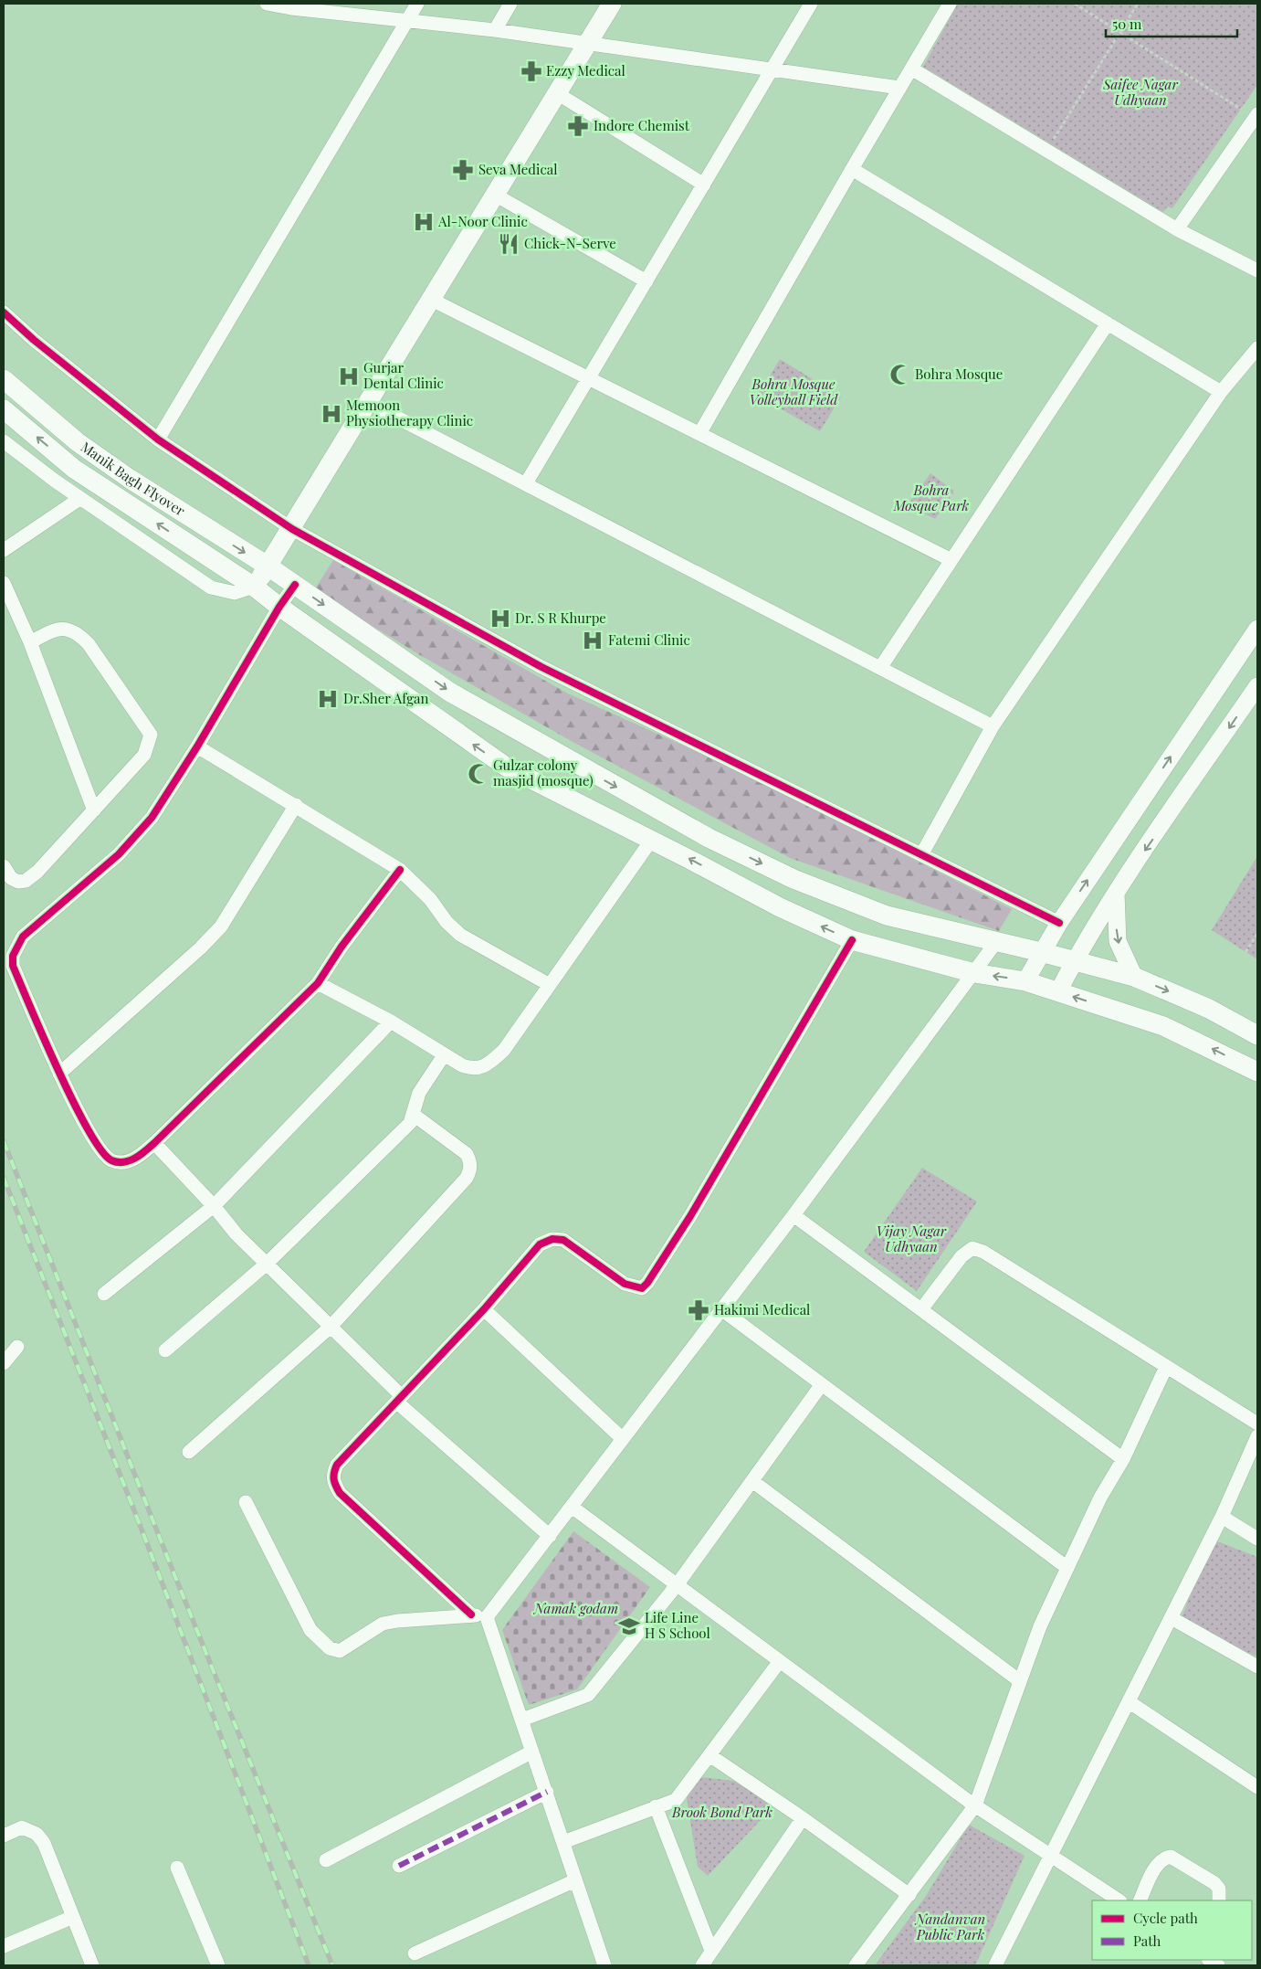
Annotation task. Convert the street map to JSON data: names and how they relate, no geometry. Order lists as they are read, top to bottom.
{
  "streets": {
    "main road": ["Manik Bagh Flyover"]
  },
  "parks": [
    "Saifee Nagar Udhyaan",
    "Bohra Mosque Volleyball Field",
    "Bohra Mosque Park",
    "Vijay Nagar Udhyaan",
    "Namak godam",
    "Brook Bond Park",
    "Nandanvan Public Park"
  ],
  "places": {
    "pharmacy": [
      "Ezzy Medical",
      "Indore Chemist",
      "Seva Medical",
      "Hakimi Medical"
    ],
    "hospital": [
      "Al-Noor Clinic",
      "Gurjar Dental Clinic",
      "Memoon Physiotherapy Clinic",
      "Dr. S R Khurpe",
      "Fatemi Clinic",
      "Dr.Sher Afgan"
    ],
    "restaurant": ["Chick-N-Serve"],
    "mosque": ["Bohra Mosque", "Gulzar colony masjid (mosque)"],
    "school or university": ["Life Line H S School"]
  },
  "legend": ["Cycle path", "Path"],
  "scale_bar": "50 m"
}
